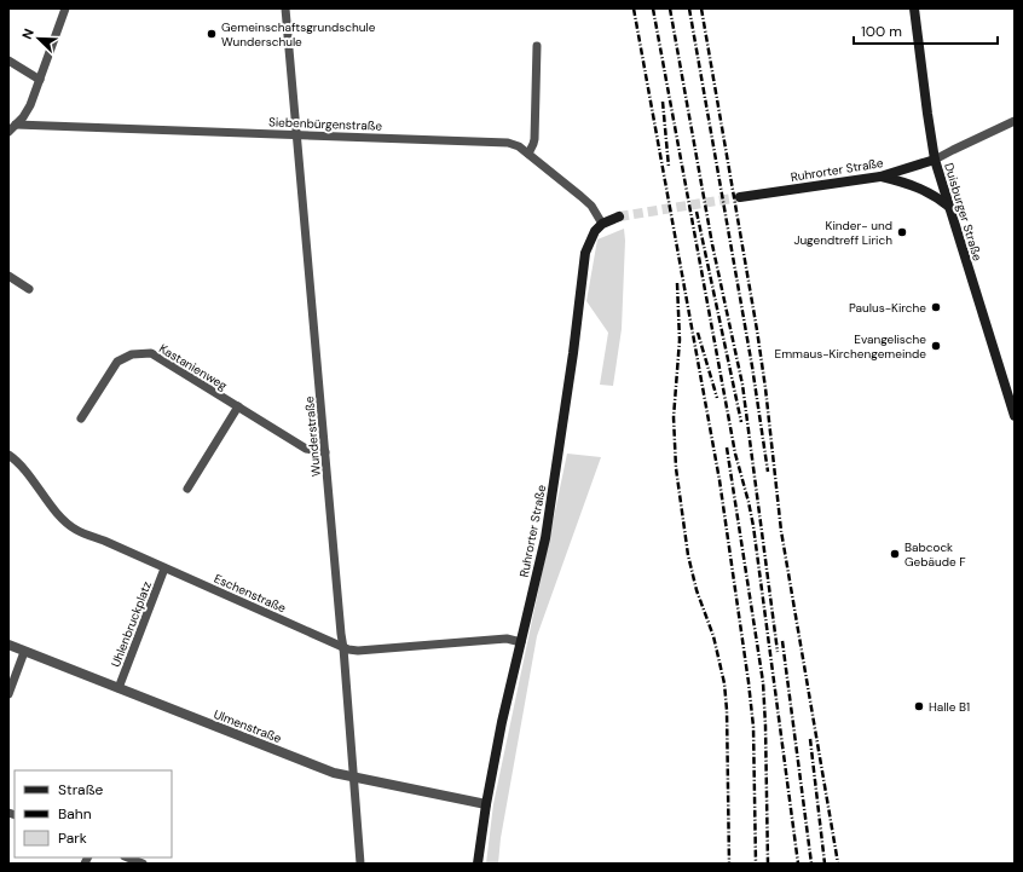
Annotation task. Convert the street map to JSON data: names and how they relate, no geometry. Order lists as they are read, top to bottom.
{
  "streets": {
    "main road": ["Ruhrorter Straße", "Duisburger Straße"],
    "street": [
      "Siebenbürgenstraße",
      "Kastanienweg",
      "Wunderstraße",
      "Eschenstraße",
      "Uhlenbruckplatz",
      "Ulmenstraße"
    ]
  },
  "crossings": [
    ["Siebenbürgenstraße", "Ruhrorter Straße"],
    ["Siebenbürgenstraße", "Wunderstraße"],
    ["Ruhrorter Straße", "Duisburger Straße"],
    ["Ruhrorter Straße", "Eschenstraße"],
    ["Ruhrorter Straße", "Ulmenstraße"],
    ["Kastanienweg", "Wunderstraße"],
    ["Wunderstraße", "Eschenstraße"],
    ["Wunderstraße", "Ulmenstraße"],
    ["Eschenstraße", "Uhlenbruckplatz"],
    ["Uhlenbruckplatz", "Ulmenstraße"]
  ],
  "places": [
    "Gemeinschaftsgrundschule Wunderschule",
    "Kinder- und Jugendtreff Lirich",
    "Paulus-Kirche",
    "Evangelische Emmaus-Kirchengemeinde",
    "Babcock Gebäude F",
    "Halle B1"
  ],
  "legend": ["Straße", "Bahn", "Park"],
  "scale_bar": "100 m",
  "north": "top left"
}
